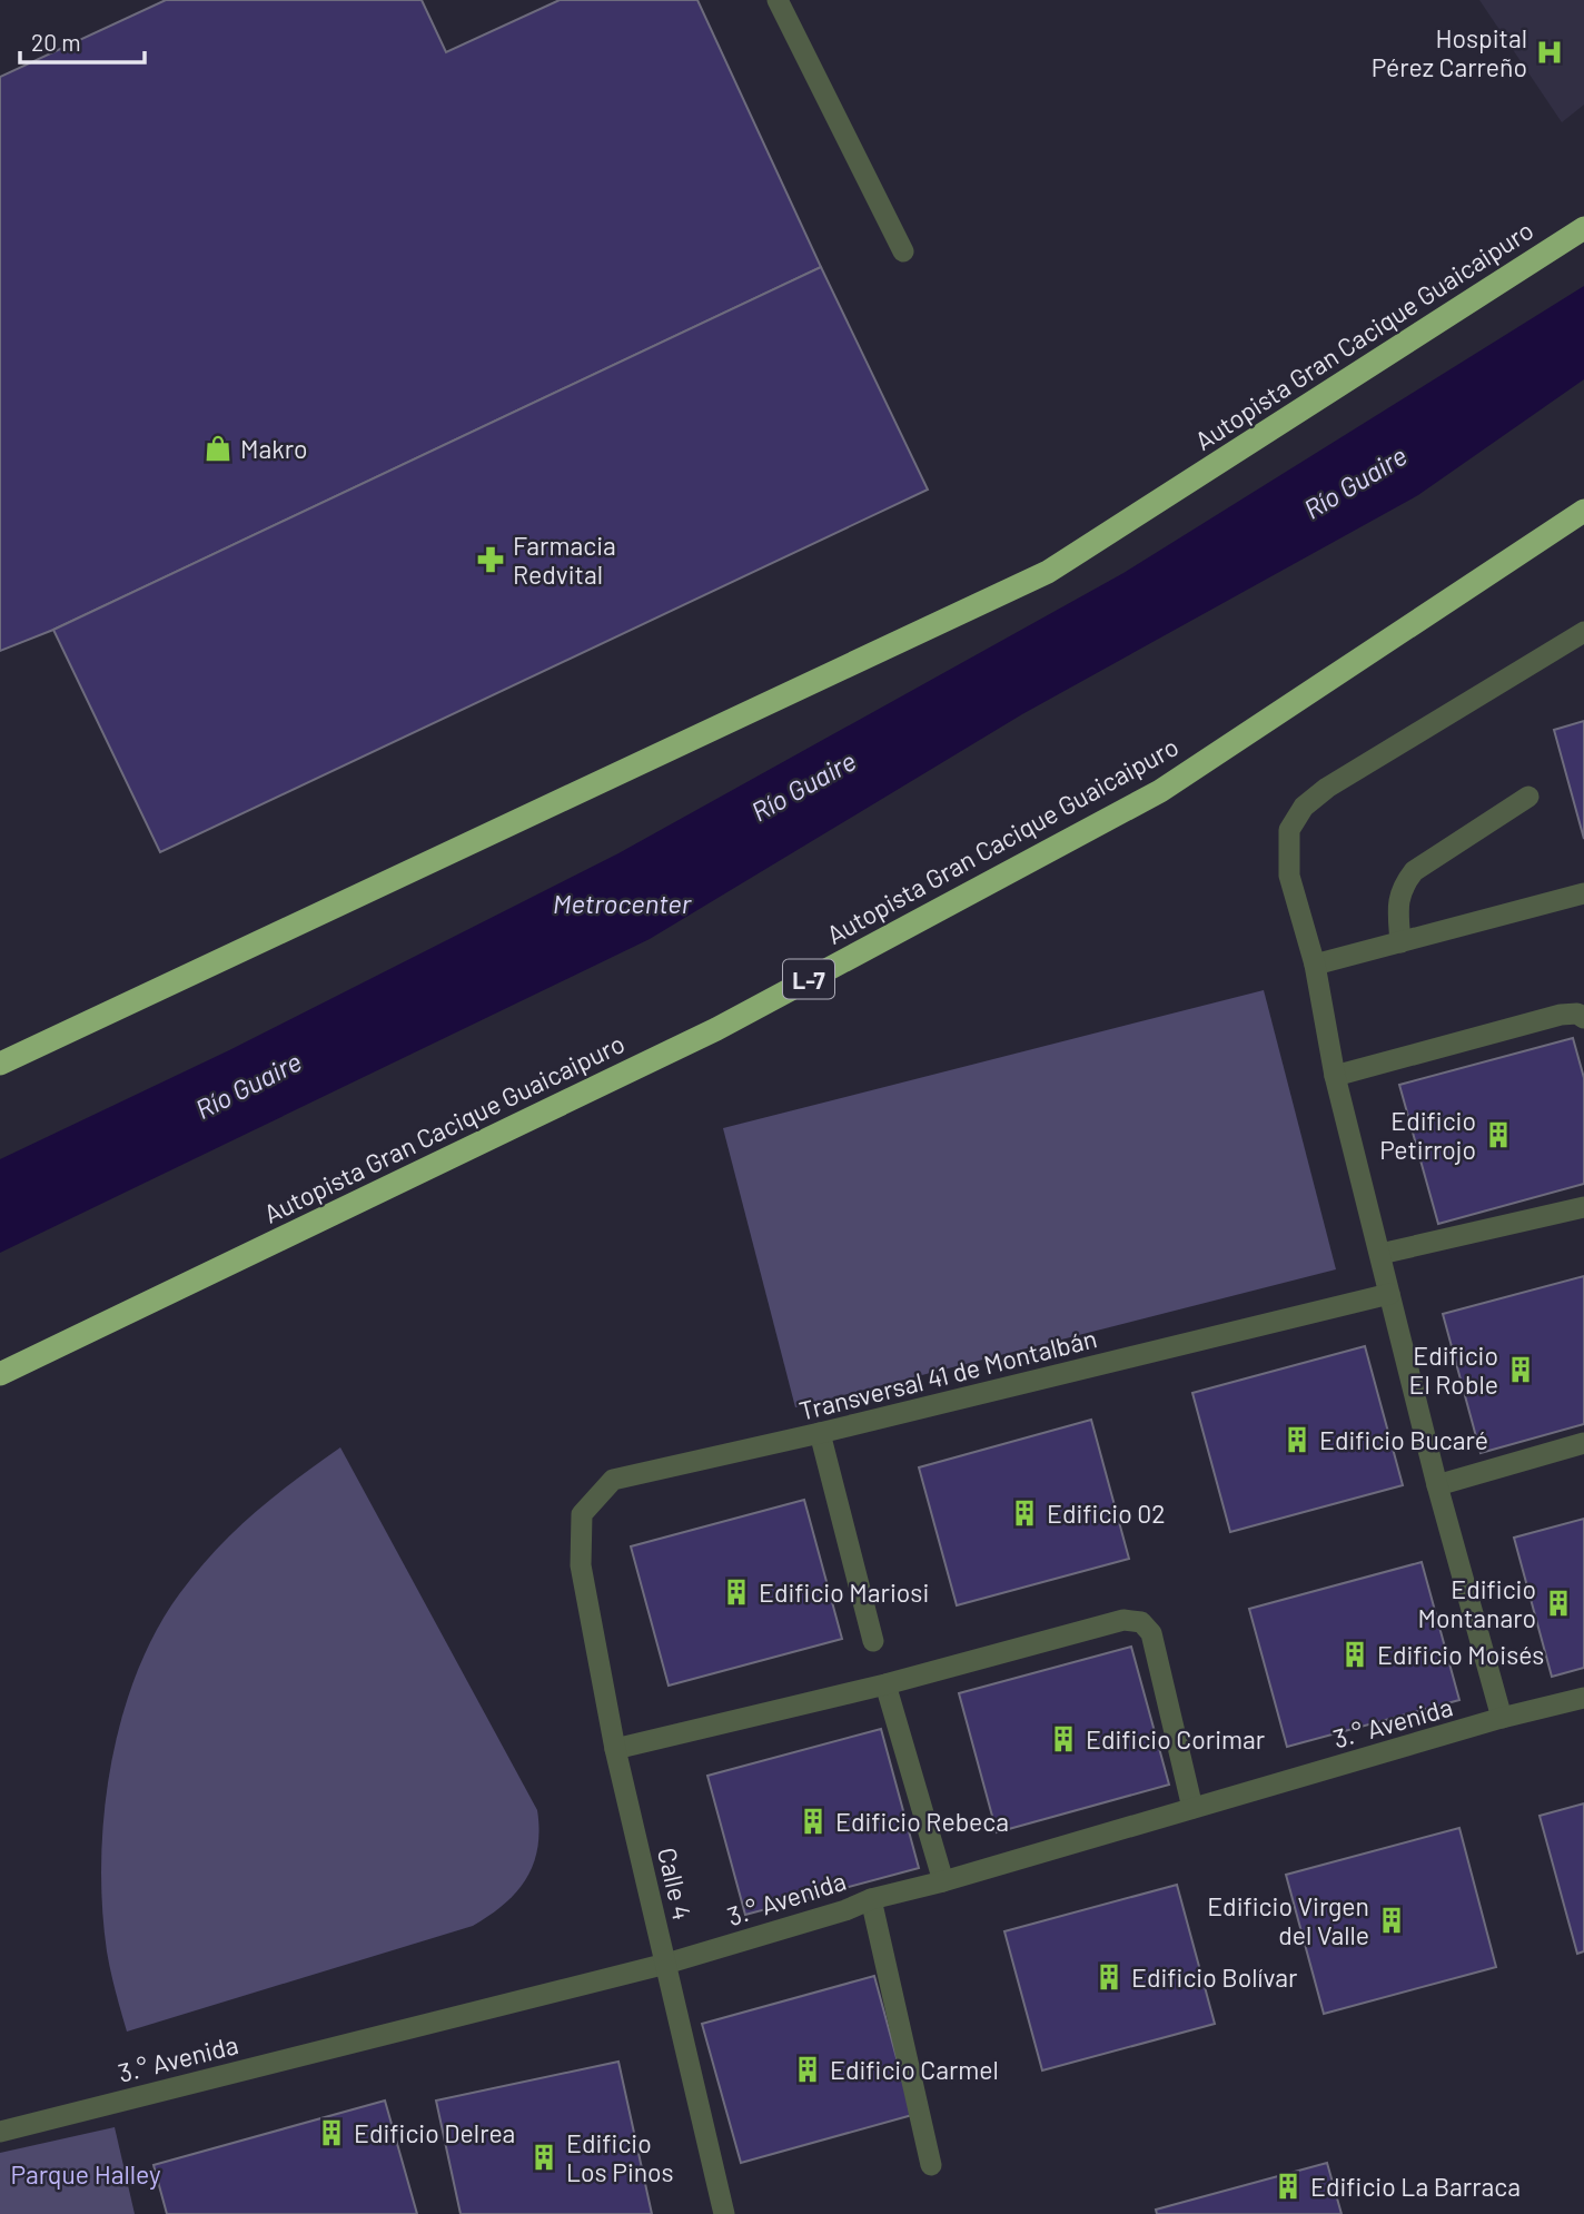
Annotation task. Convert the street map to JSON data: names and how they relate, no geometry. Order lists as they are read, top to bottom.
{
  "streets": {
    "highway": ["Autopista Gran Cacique Guaicaipuro", "L-7"],
    "street": ["Transversal 41 de Montalbán", "3.° Avenida", "Calle 4"]
  },
  "crossings": [
    ["Transversal 41 de Montalbán", "Calle 4"],
    ["3.° Avenida", "Calle 4"]
  ],
  "water": ["Río Guaire", "Metrocenter"],
  "parks": ["Parque Halley"],
  "places": {
    "hospital": ["Hospital Pérez Carreño"],
    "shop": ["Makro"],
    "pharmacy": ["Farmacia Redvital"],
    "building": [
      "Edificio Petirrojo",
      "Edificio El Roble",
      "Edificio Bucaré",
      "Edificio 02",
      "Edificio Mariosi",
      "Edificio Montanaro",
      "Edificio Moisés",
      "Edificio Corimar",
      "Edificio Rebeca",
      "Edificio Virgen del Valle",
      "Edificio Bolívar",
      "Edificio Carmel",
      "Edificio Delrea",
      "Edificio Los Pinos",
      "Edificio La Barraca"
    ]
  },
  "scale_bar": "20 m"
}
